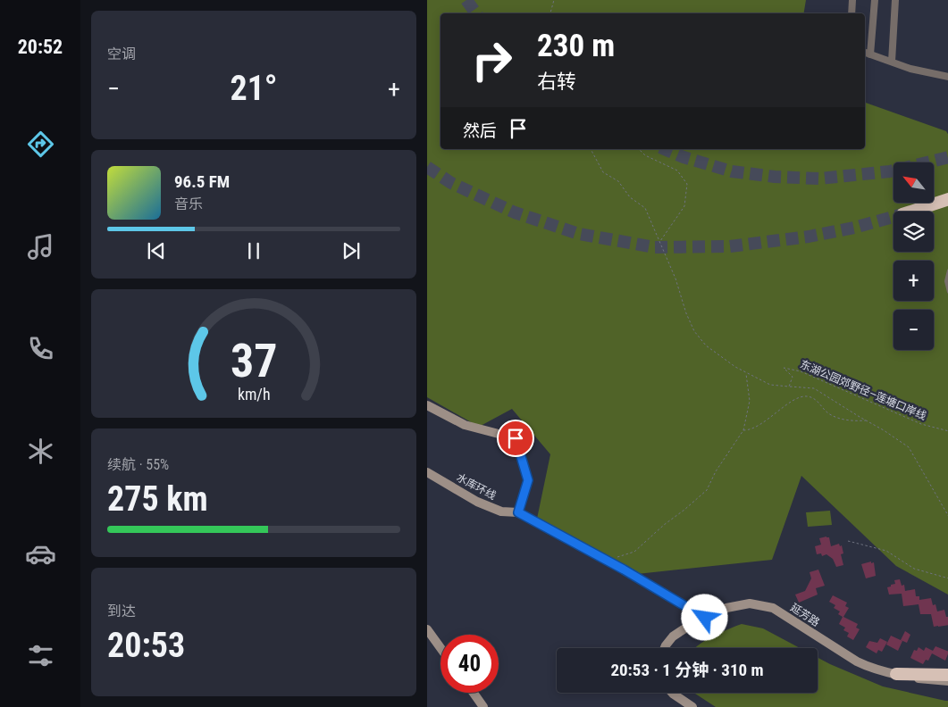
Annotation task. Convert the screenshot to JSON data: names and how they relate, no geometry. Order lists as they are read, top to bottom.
{
  "streets": {
    "street": ["水库环线", "延芳路"],
    "path": ["东湖公园郊野径—莲塘口岸线"]
  },
  "crossings": [
    ["水库环线", "延芳路"]
  ],
  "north": "top left",
  "page": {
    "tabs": "20:52",
    "tile": [
      "空调",
      ["续航 · 55%", "275 km"],
      ["到达", "20:53"]
    ],
    "turn": ["230 m", "右转"],
    "heat": ["−", "21°", "+"],
    "then": "然后",
    "map_buttons": ["+", "−"],
    "song": ["96.5 FM", "音乐"],
    "limit": "40",
    "trip": "20:53 · 1 分钟 · 310 m",
    "gauge": ["37", "km/h"]
  }
}
